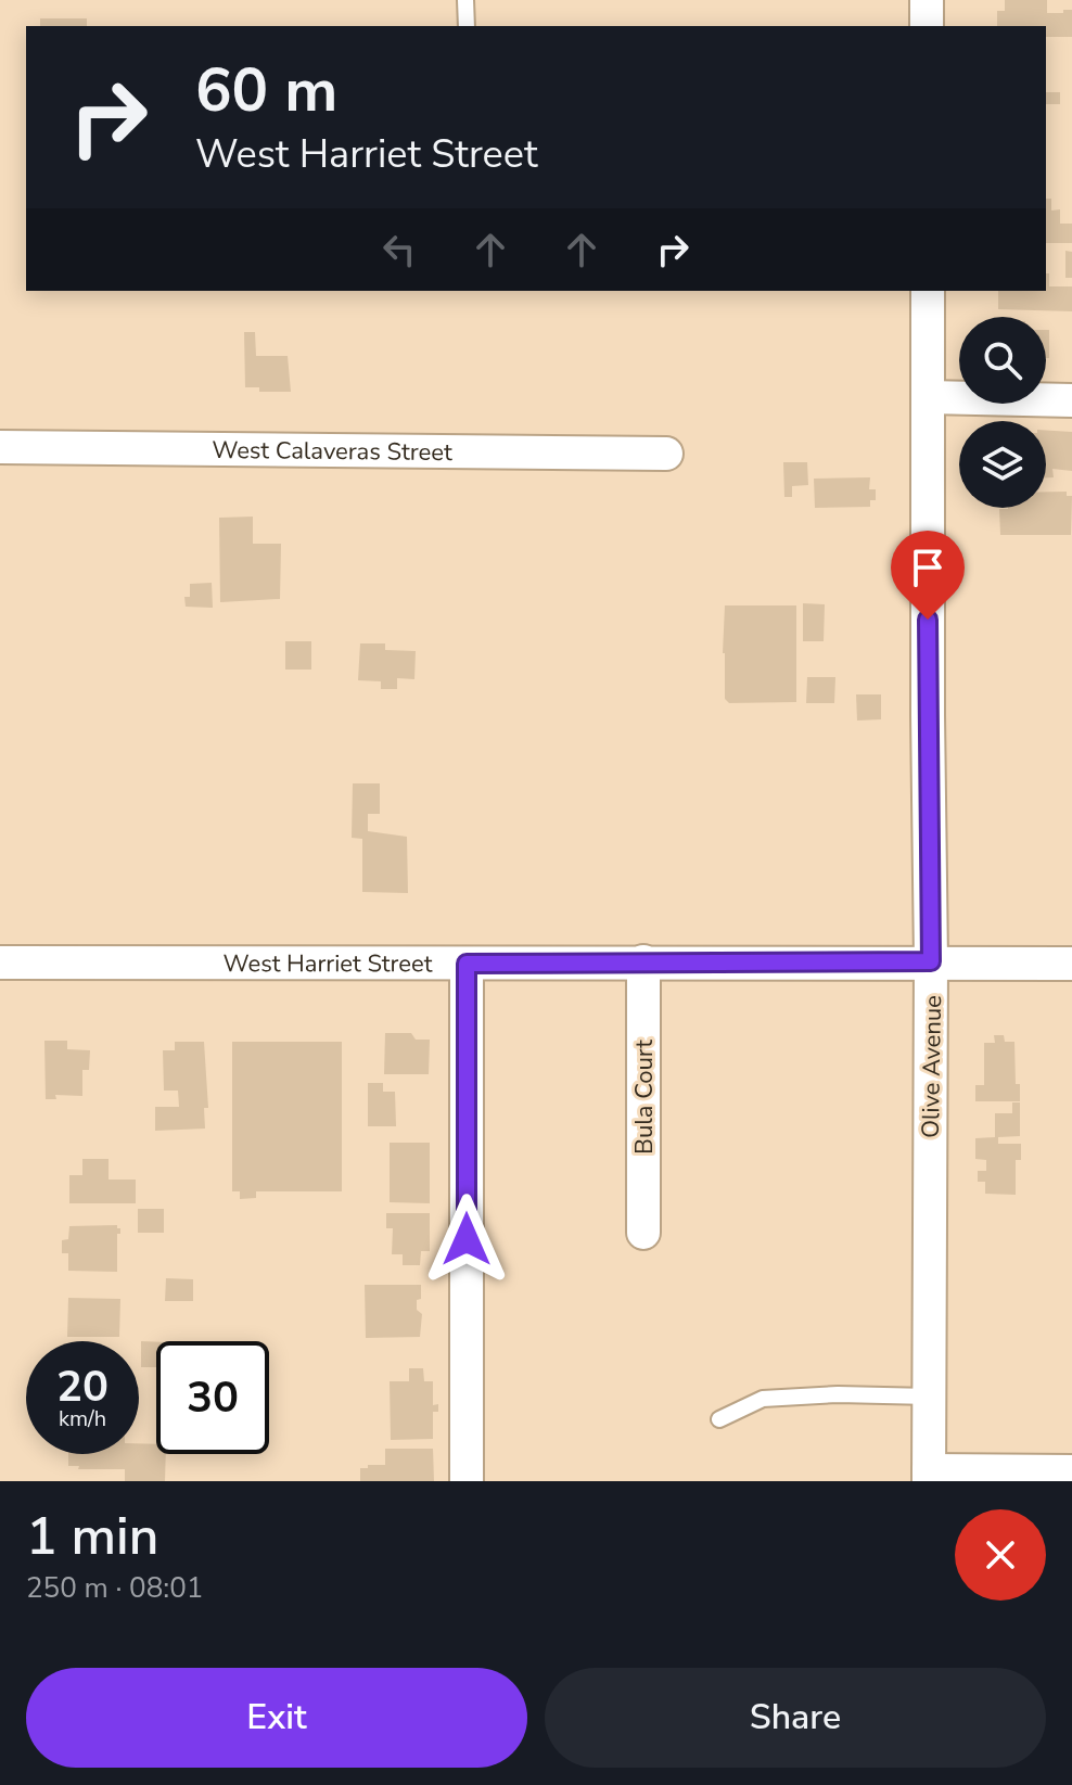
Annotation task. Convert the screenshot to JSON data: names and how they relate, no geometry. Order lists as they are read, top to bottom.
{
  "streets": {
    "street": [
      "West Calaveras Street",
      "West Harriet Street",
      "Olive Avenue",
      "Bula Court"
    ]
  },
  "crossings": [
    ["West Harriet Street", "Olive Avenue"],
    ["West Harriet Street", "Bula Court"]
  ],
  "page": {
    "turn": ["60 m", "West Harriet Street"],
    "speed": "20 km/h",
    "limit": "30",
    "heading": ["1 min", "250 m · 08:01"],
    "buttons": ["Exit", "Share"]
  }
}
